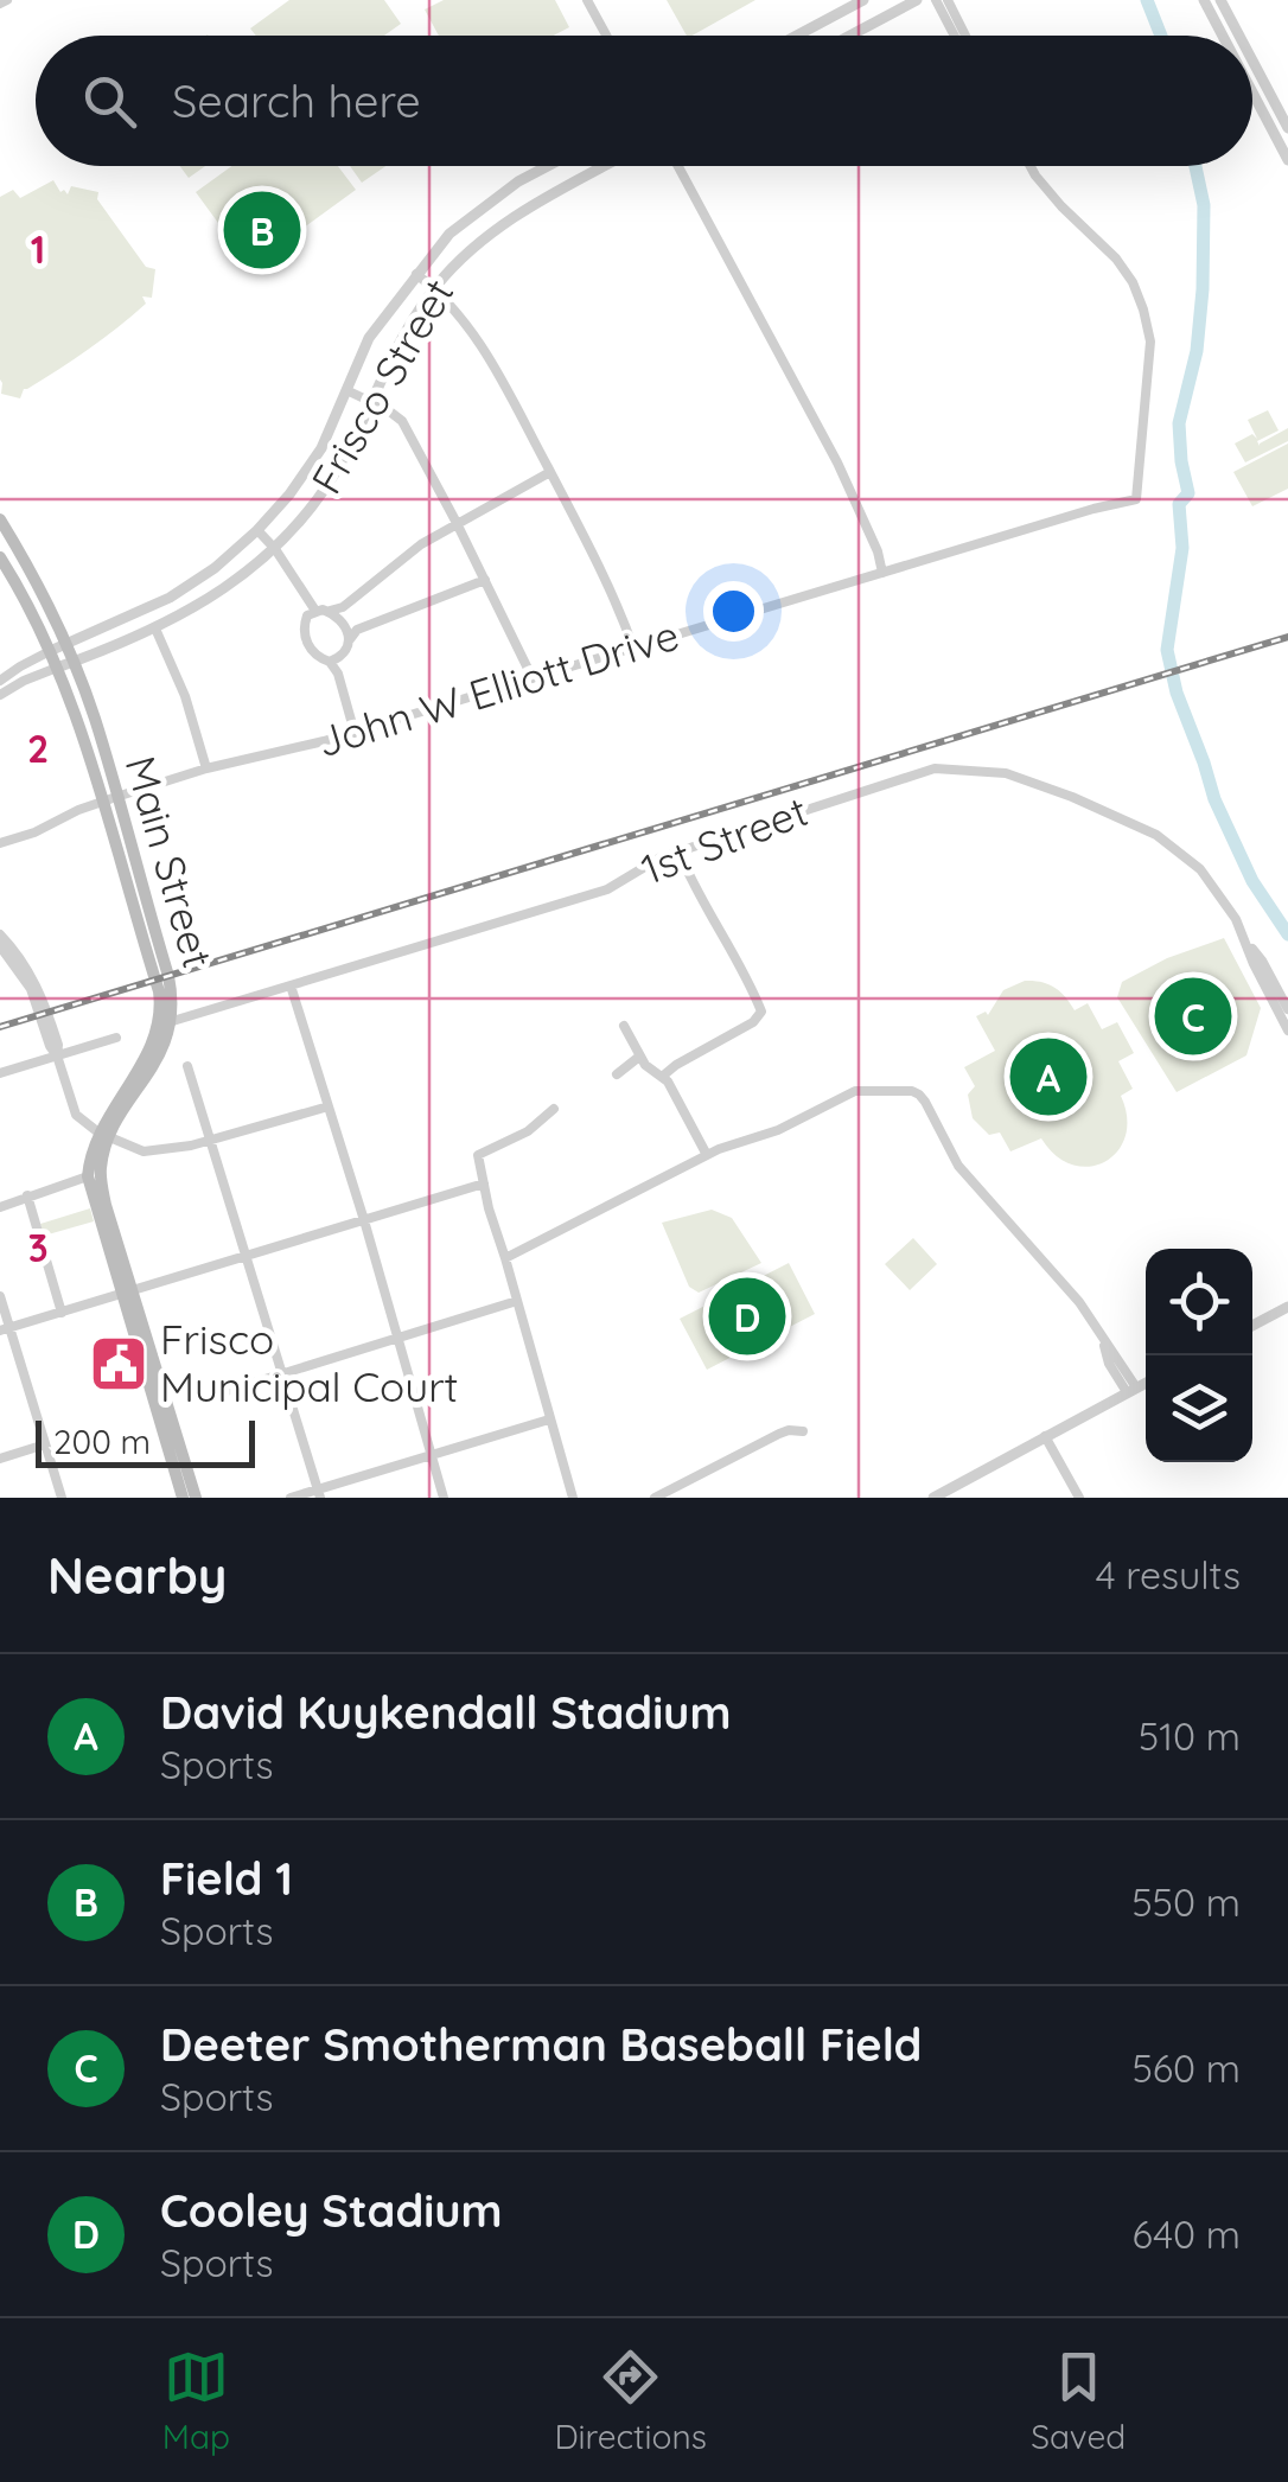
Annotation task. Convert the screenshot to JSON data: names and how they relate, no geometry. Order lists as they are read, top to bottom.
{
  "streets": {
    "main road": ["Main Street"],
    "street": ["Frisco Street", "John W Elliott Drive", "1st Street"]
  },
  "crossings": [
    ["Frisco Street", "Main Street"],
    ["John W Elliott Drive", "Main Street"],
    ["1st Street", "Main Street"]
  ],
  "places": {
    "public building": ["Frisco Municipal Court"]
  },
  "scale_bar": "200 m",
  "page": {
    "search": "Search here",
    "pins": [
      "B",
      "C",
      "A",
      "D"
    ],
    "scale": "200 m",
    "heading": ["Nearby", "4 results"],
    "list": [
      {
        "mark": "A",
        "name": "David Kuykendall Stadium",
        "note": "Sports",
        "value": "510 m"
      },
      {
        "mark": "B",
        "name": "Field 1",
        "note": "Sports",
        "value": "550 m"
      },
      {
        "mark": "C",
        "name": "Deeter Smotherman Baseball Field",
        "note": "Sports",
        "value": "560 m"
      },
      {
        "mark": "D",
        "name": "Cooley Stadium",
        "note": "Sports",
        "value": "640 m"
      }
    ],
    "nav": ["Map", "Directions", "Saved"]
  },
  "grid": {
    "rows": ["1", "2", "3"]
  }
}
